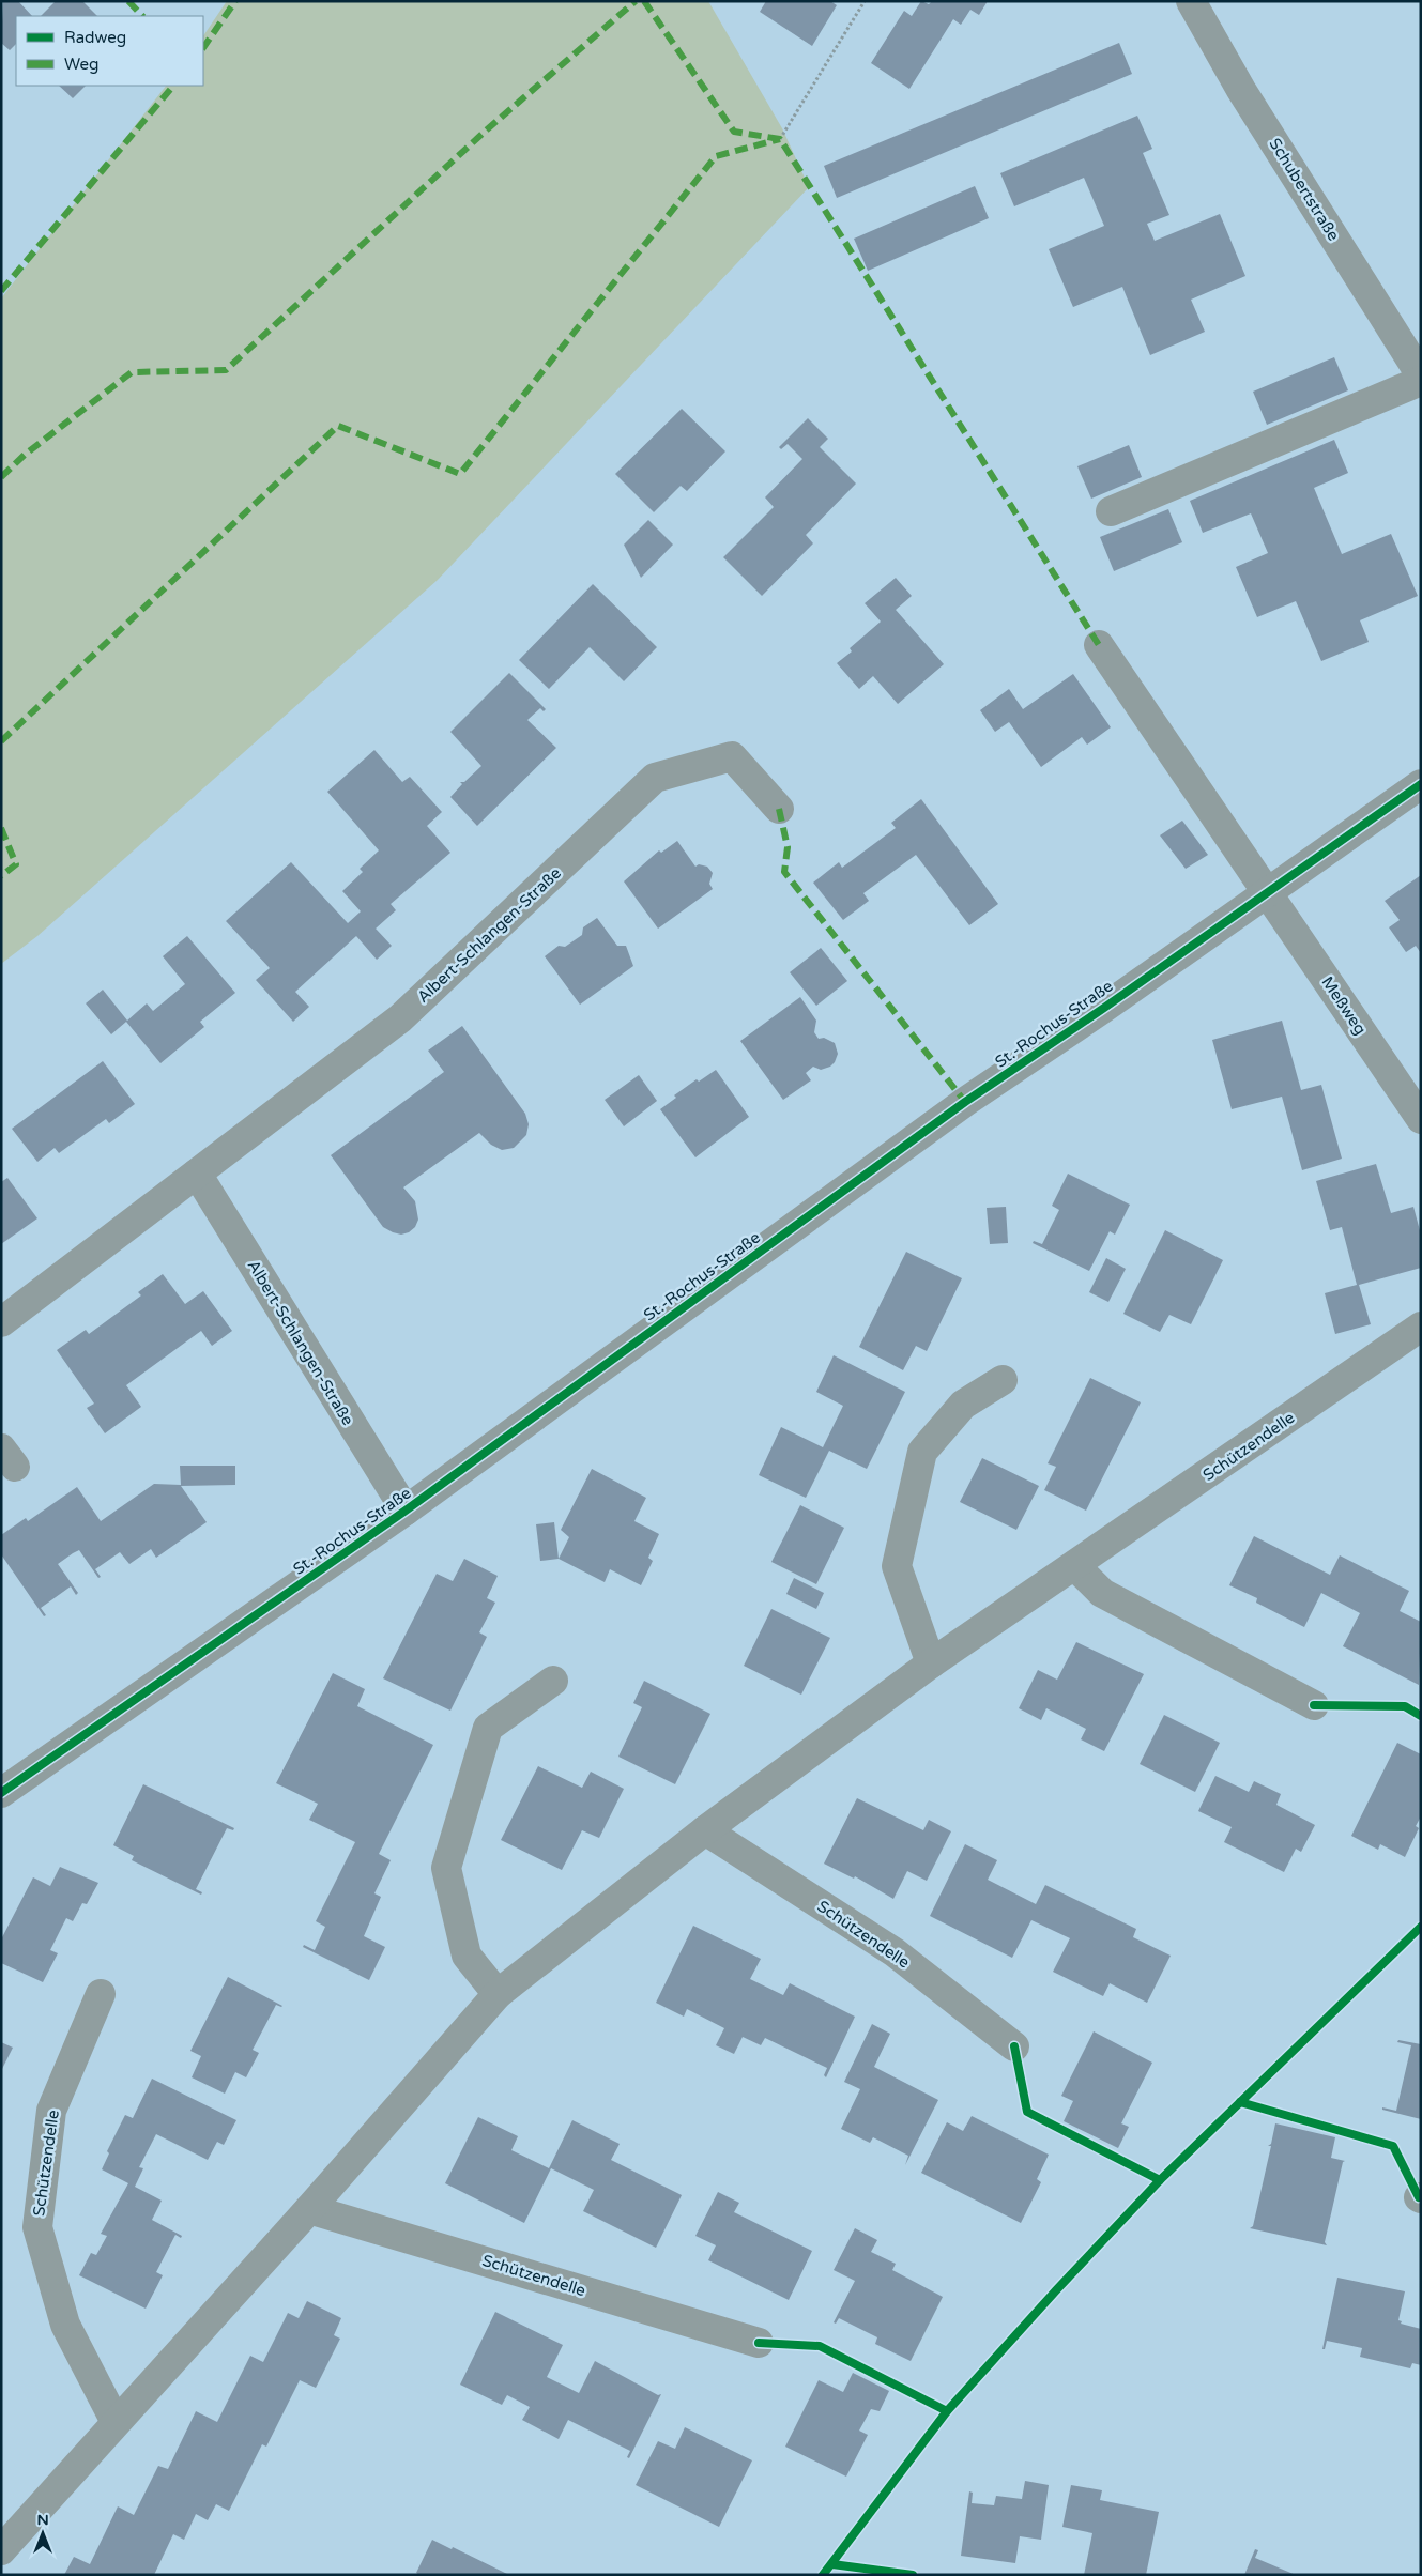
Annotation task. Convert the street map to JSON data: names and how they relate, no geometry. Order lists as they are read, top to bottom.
{
  "streets": {
    "street": [
      "Schubertstraße",
      "Albert-Schlangen-Straße",
      "Meßweg",
      "St.-Rochus-Straße",
      "Schützendelle"
    ]
  },
  "crossings": [
    ["Albert-Schlangen-Straße", "St.-Rochus-Straße"],
    ["Meßweg", "St.-Rochus-Straße"]
  ],
  "legend": ["Radweg", "Weg"],
  "north": "top"
}
